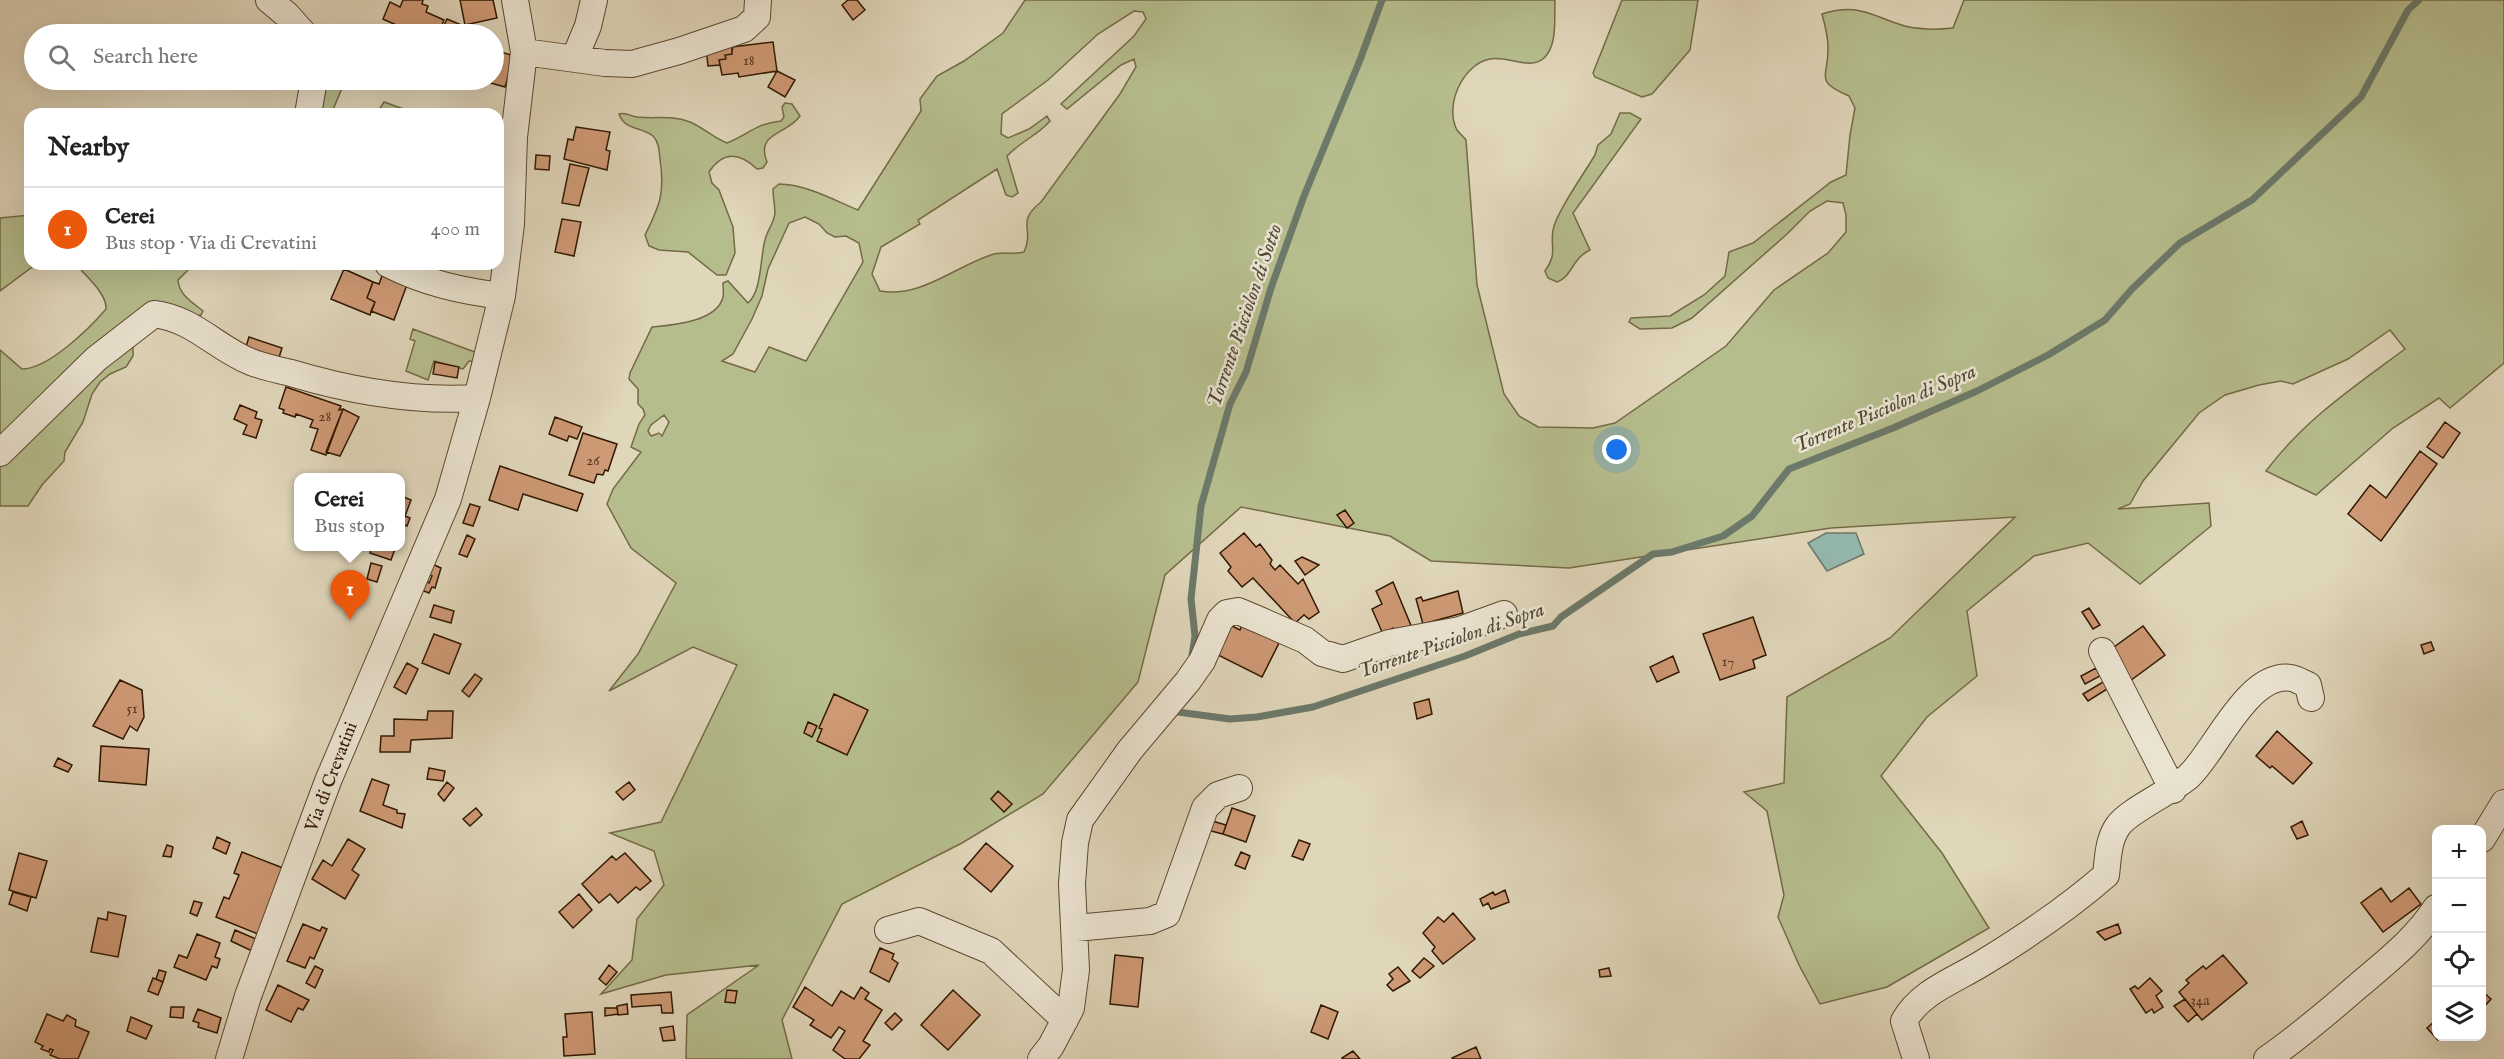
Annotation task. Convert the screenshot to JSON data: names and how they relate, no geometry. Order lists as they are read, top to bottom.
{
  "streets": {
    "street": ["Via di Crevatini"]
  },
  "water": ["Torrente Pisciolon di Sotto", "Torrente Pisciolon di Sopra"],
  "house_numbers": [
    "18",
    "28",
    "26",
    "17",
    "51",
    "34a"
  ],
  "page": {
    "search": "Search here",
    "heading": "Nearby",
    "list": [
      {
        "mark": "1",
        "name": "Cerei",
        "note": "Bus stop · Via di Crevatini",
        "value": "400 m"
      }
    ],
    "popup": ["Cerei", "Bus stop"],
    "pins": "1",
    "map_buttons": ["+", "−"]
  }
}
